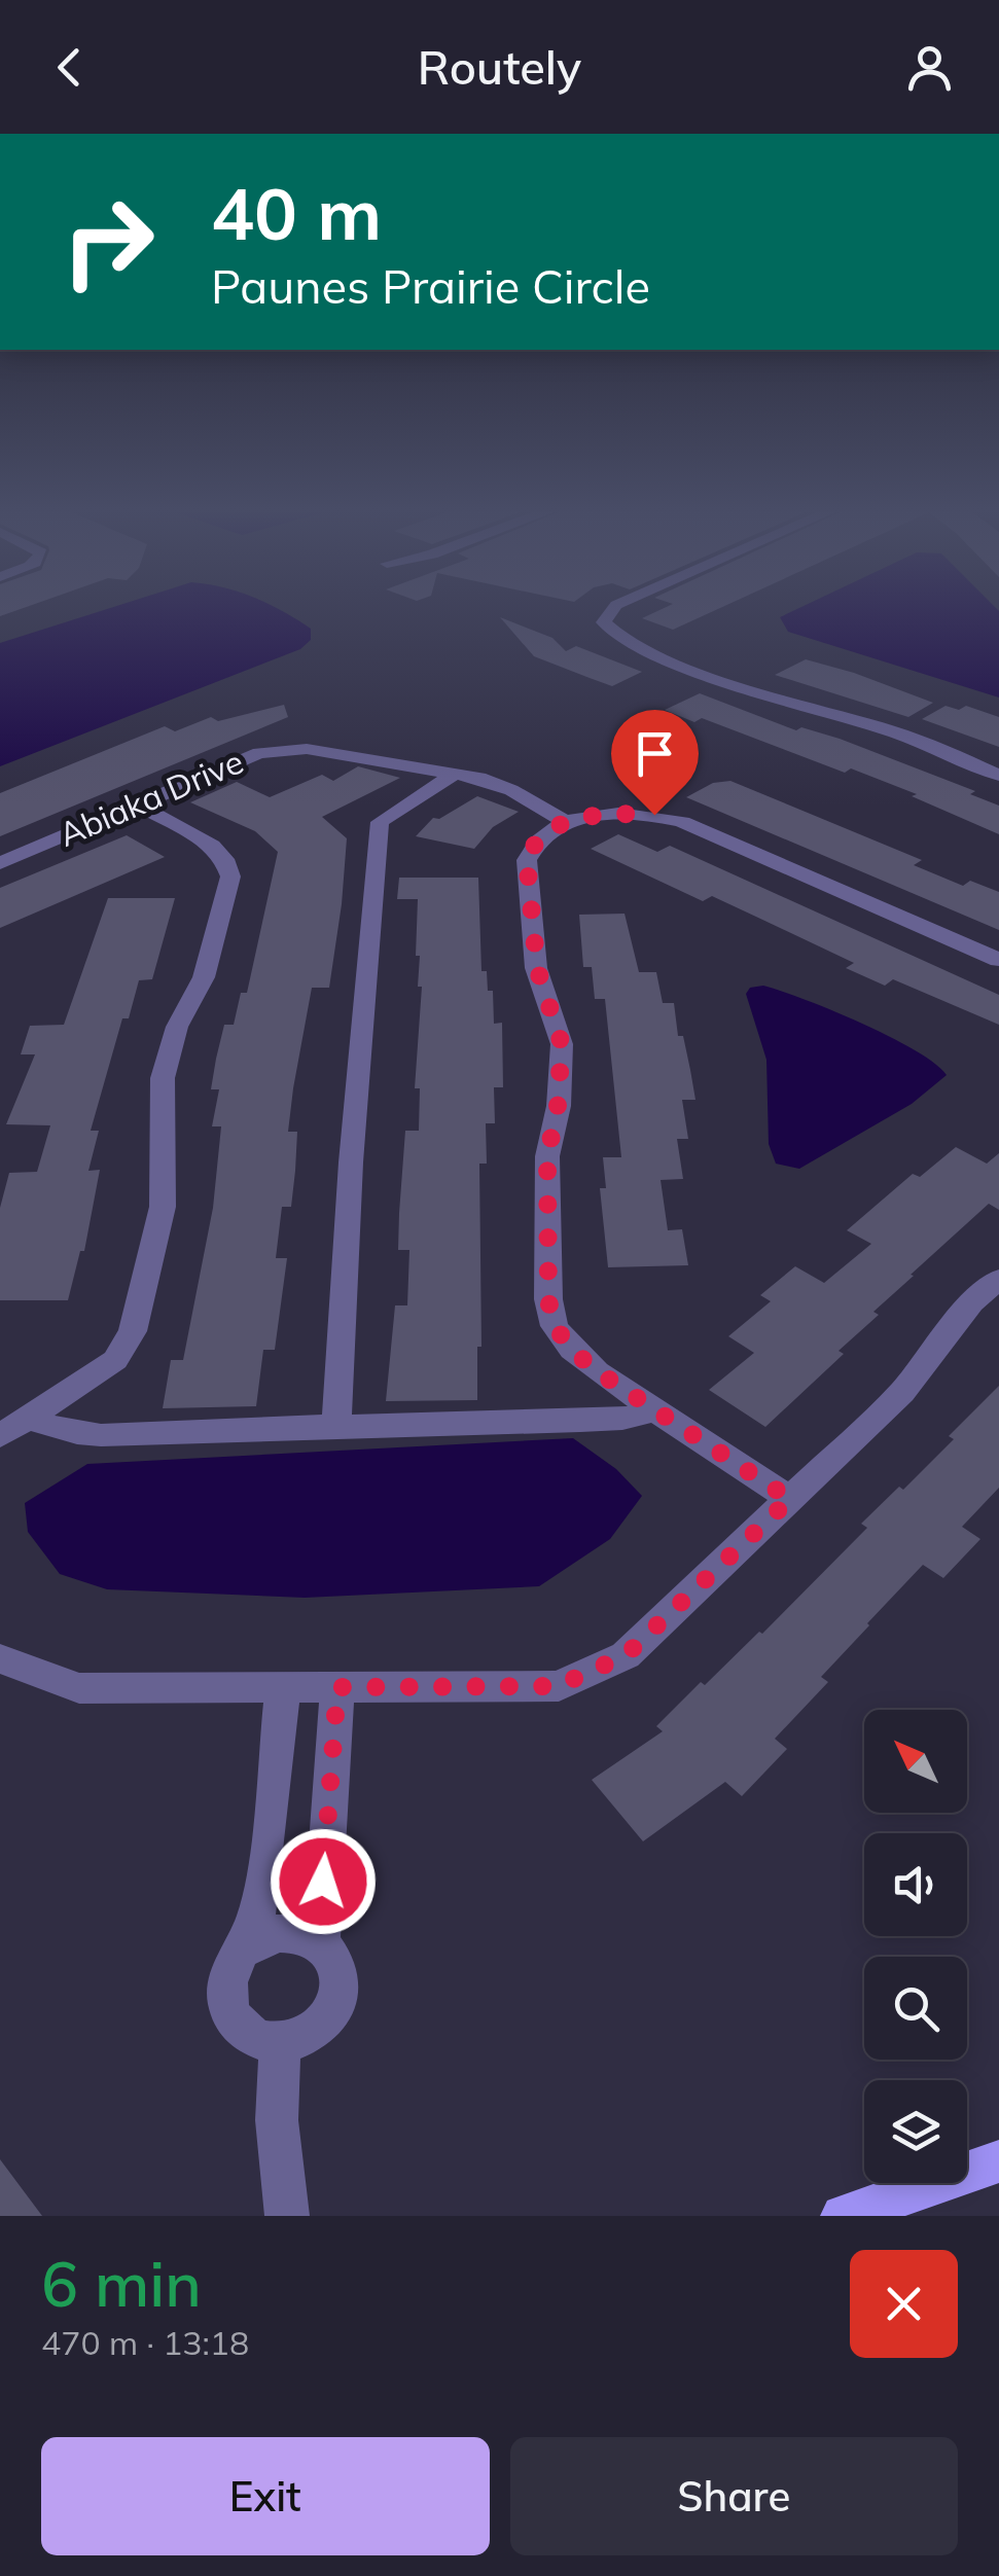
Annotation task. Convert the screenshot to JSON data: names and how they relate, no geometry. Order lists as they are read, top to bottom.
{
  "streets": {
    "street": ["Abiaka Drive"]
  },
  "north": "top left",
  "page": {
    "header": "Routely",
    "turn": ["40 m", "Paunes Prairie Circle"],
    "heading": ["6 min", "470 m · 13:18"],
    "buttons": ["Exit", "Share"]
  }
}
